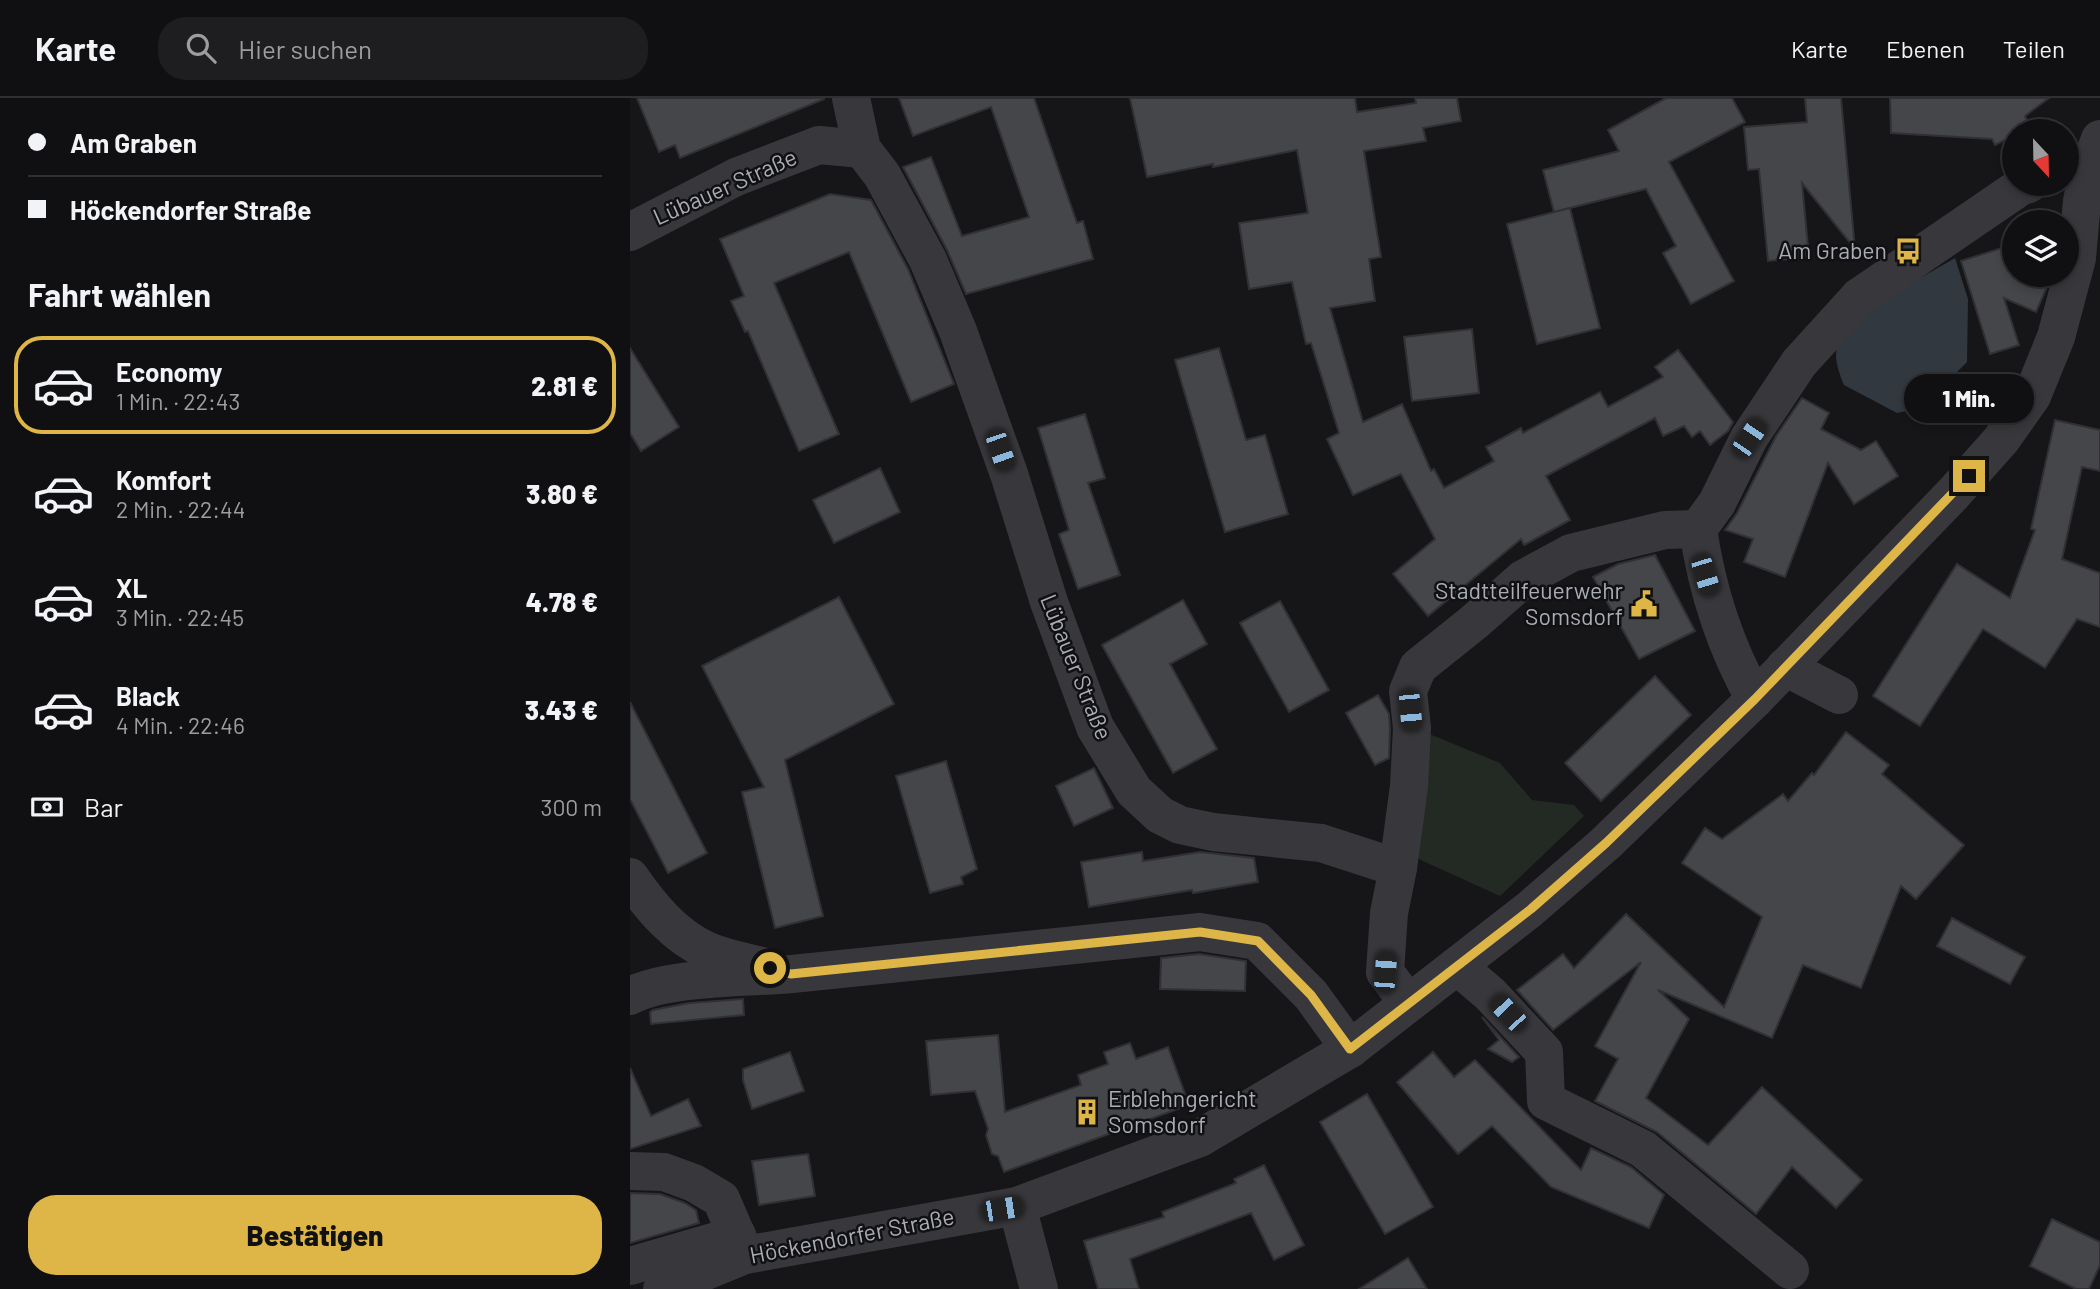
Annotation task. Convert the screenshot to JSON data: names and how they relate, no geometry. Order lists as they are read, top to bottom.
{
  "streets": {
    "street": ["Lübauer Straße", "Höckendorfer Straße"]
  },
  "places": {
    "bus stop": ["Am Graben"],
    "public building": ["Stadtteilfeuerwehr Somsdorf"],
    "building": ["Erblehngericht Somsdorf"]
  },
  "north": "bottom",
  "page": {
    "header": "Karte",
    "search": "Hier suchen",
    "nav": ["Karte", "Ebenen", "Teilen"],
    "banner": ["Am Graben", "Höckendorfer Straße"],
    "heading": "Fahrt wählen",
    "list": [
      {
        "name": "Economy",
        "note": "1 Min. · 22:43",
        "value": "2.81 €"
      },
      {
        "name": "Komfort",
        "note": "2 Min. · 22:44",
        "value": "3.80 €"
      },
      {
        "name": "XL",
        "note": "3 Min. · 22:45",
        "value": "4.78 €"
      },
      {
        "name": "Black",
        "note": "4 Min. · 22:46",
        "value": "3.43 €"
      }
    ],
    "bubble": "1 Min.",
    "pay": ["Bar", "300 m"],
    "buttons": "Bestätigen"
  }
}
